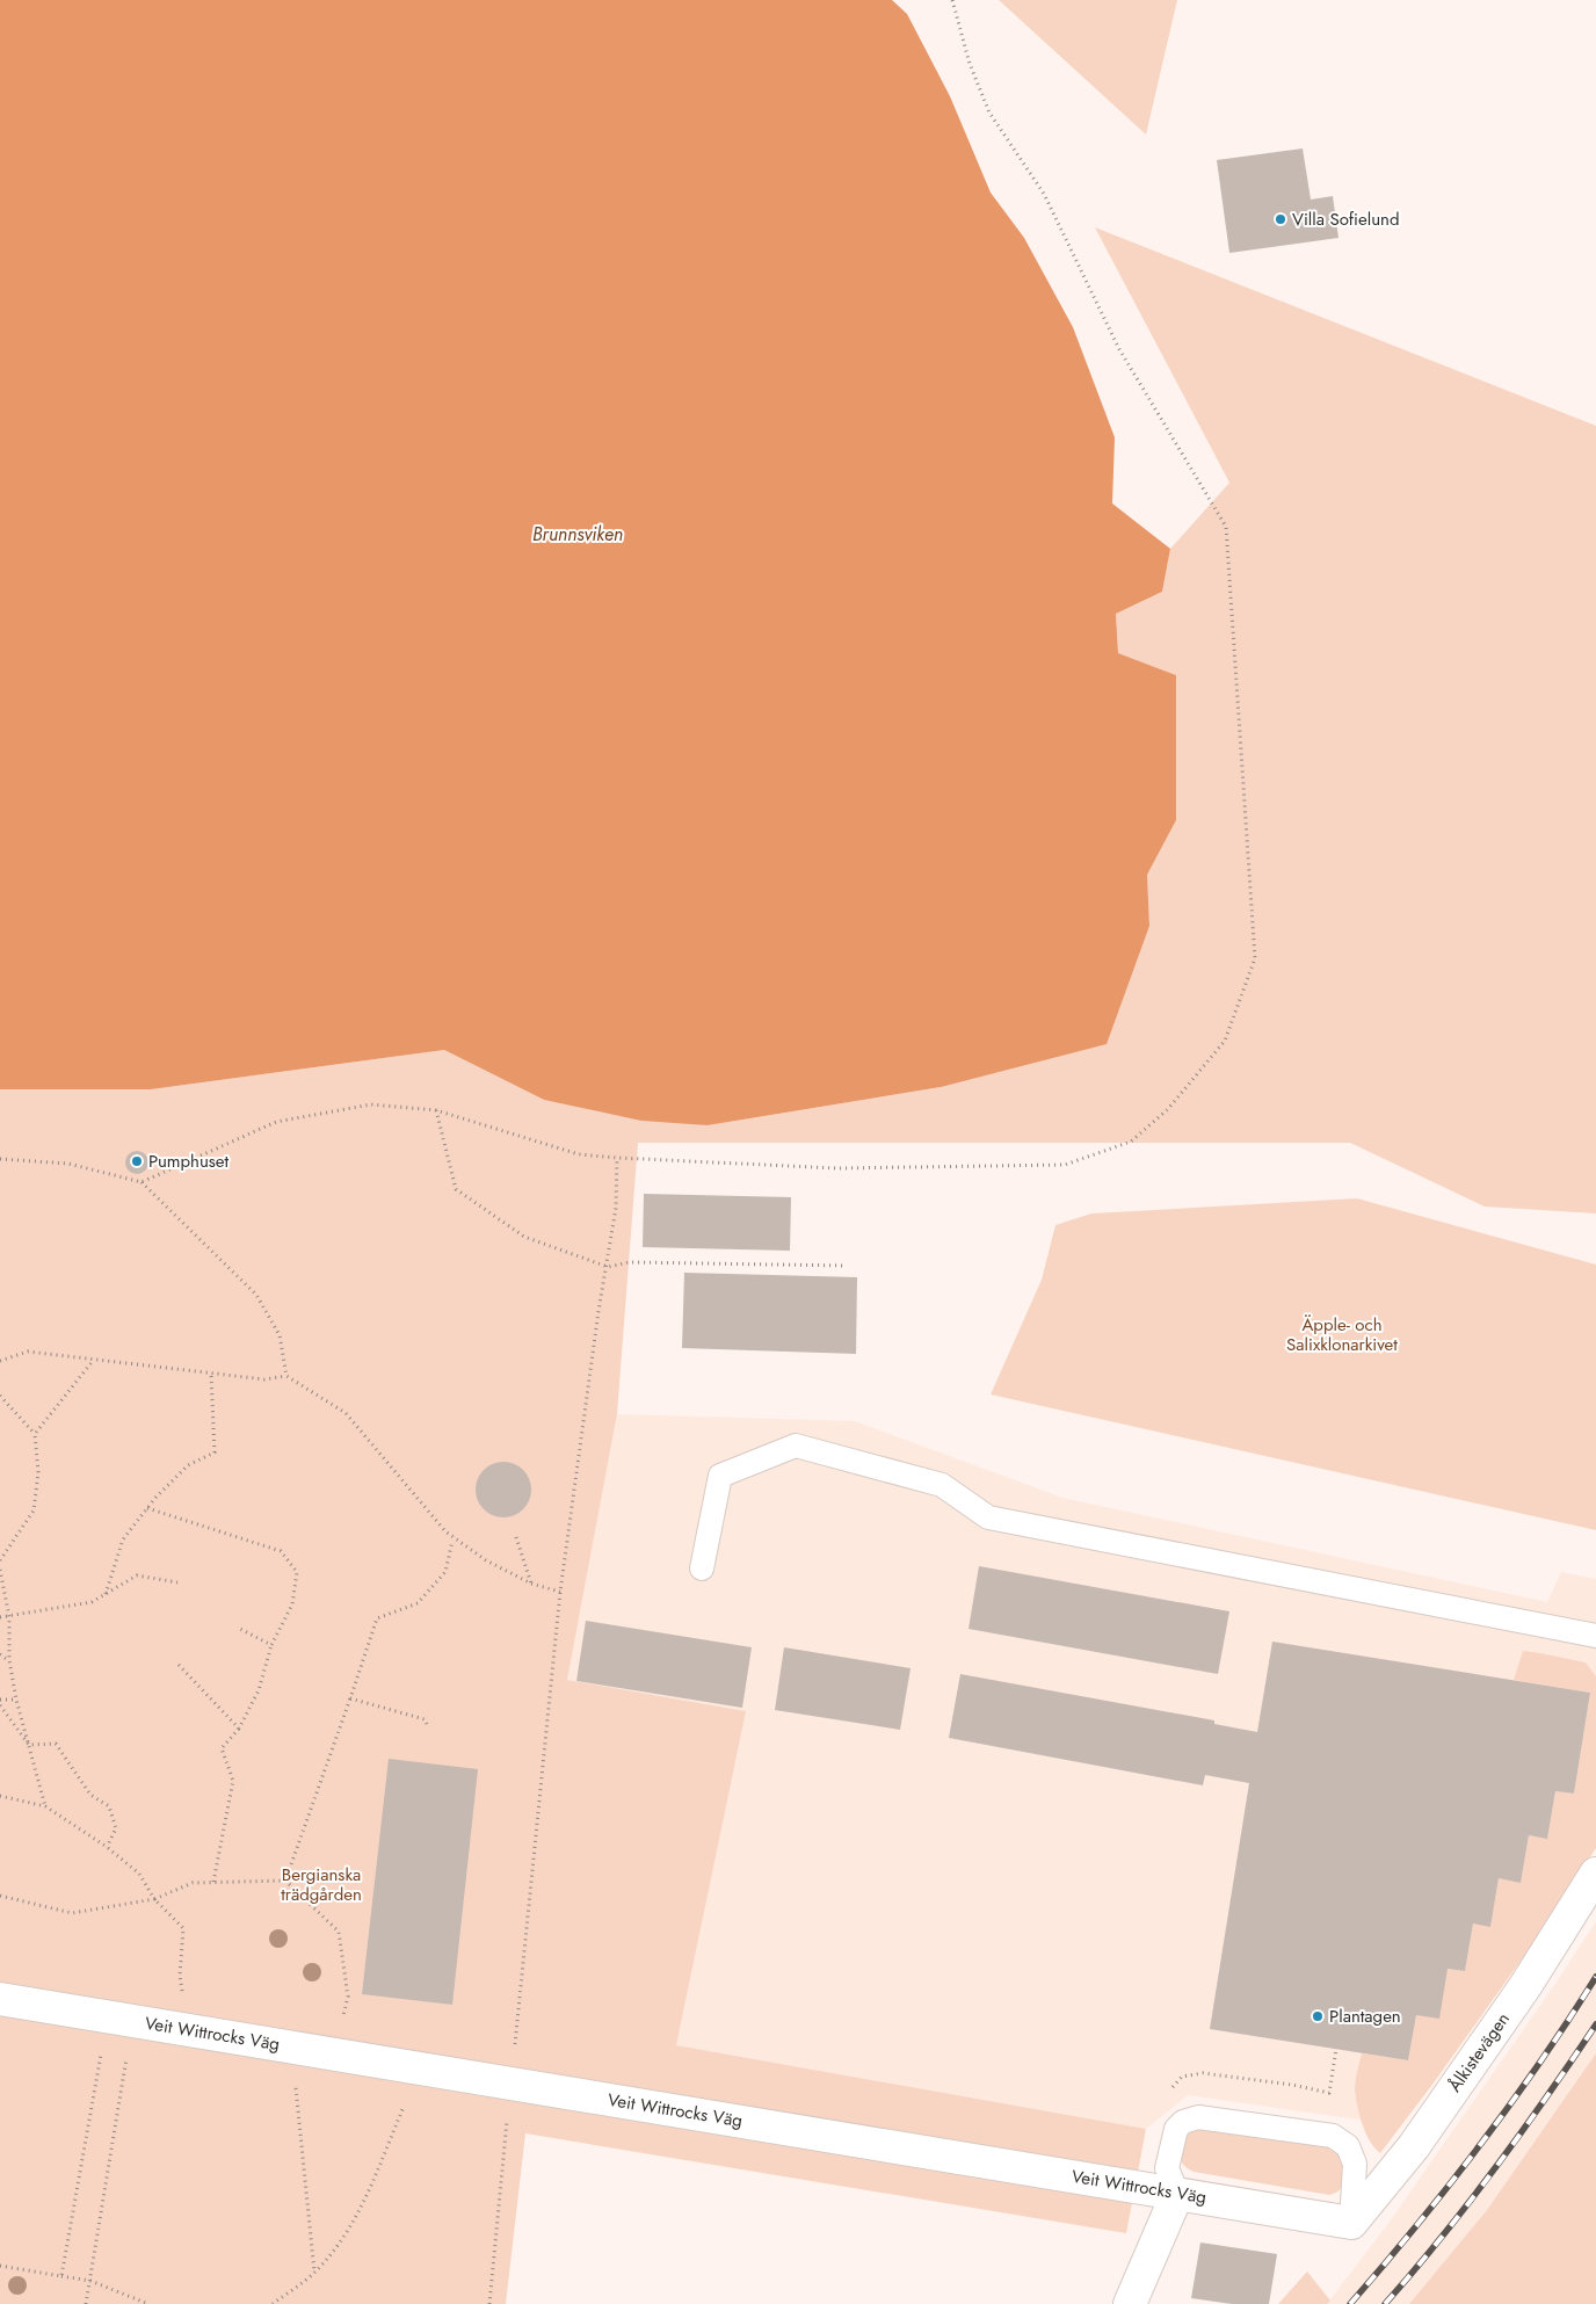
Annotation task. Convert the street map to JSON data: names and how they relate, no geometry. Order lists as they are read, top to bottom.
{
  "streets": {
    "street": ["Veit Wittrocks Väg", "Ålkistevägen"]
  },
  "crossings": [
    ["Veit Wittrocks Väg", "Ålkistevägen"]
  ],
  "water": ["Brunnsviken"],
  "parks": ["Äpple- och Salixklonarkivet", "Bergianska trädgården"],
  "places": ["Villa Sofielund", "Pumphuset", "Plantagen"]
}
